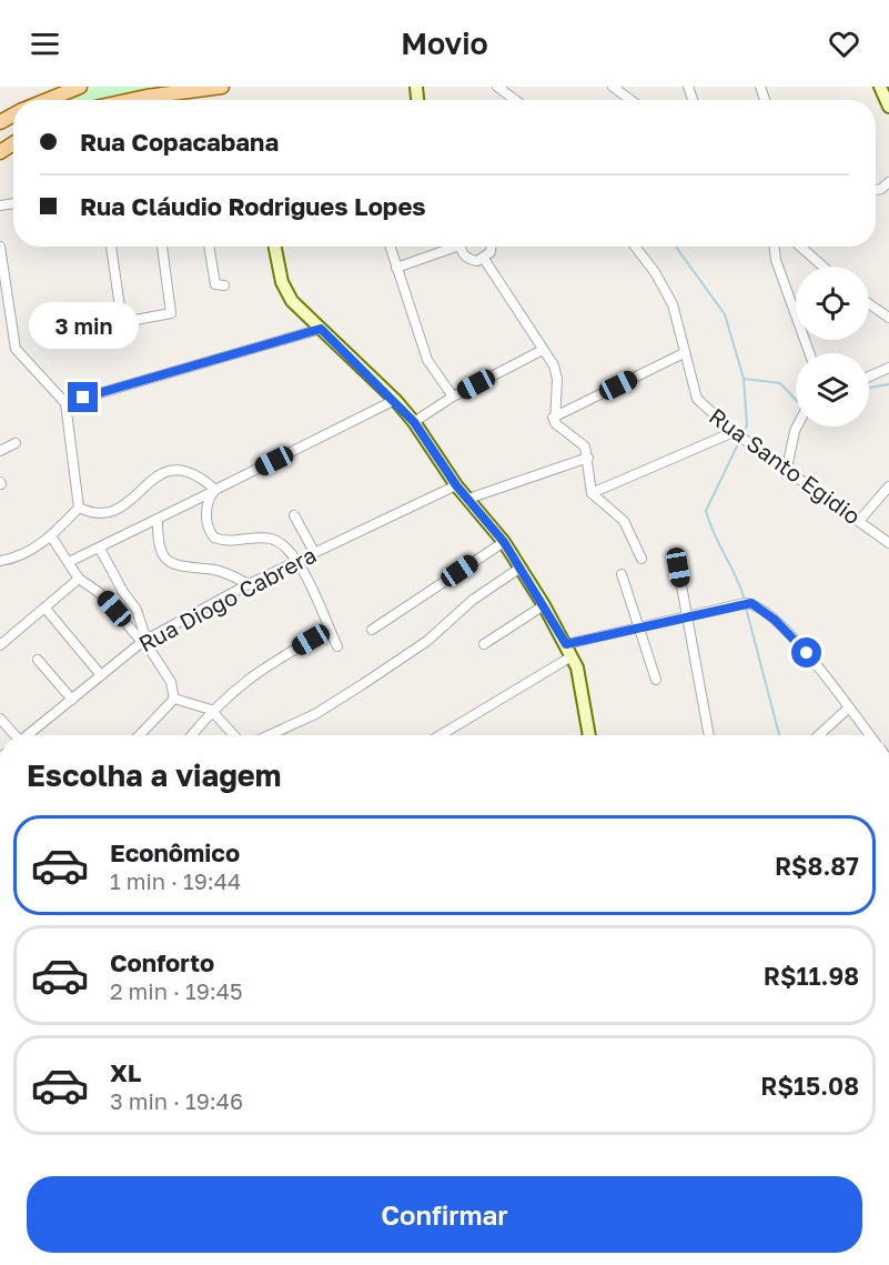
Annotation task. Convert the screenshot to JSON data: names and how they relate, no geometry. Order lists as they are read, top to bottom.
{
  "streets": {
    "street": ["Rua Santo Egidio", "Rua Diogo Cabrera"]
  },
  "page": {
    "header": "Movio",
    "banner": ["Rua Copacabana", "Rua Cláudio Rodrigues Lopes"],
    "bubble": "3 min",
    "heading": "Escolha a viagem",
    "list": [
      {
        "name": "Econômico",
        "note": "1 min · 19:44",
        "value": "R$8.87"
      },
      {
        "name": "Conforto",
        "note": "2 min · 19:45",
        "value": "R$11.98"
      },
      {
        "name": "XL",
        "note": "3 min · 19:46",
        "value": "R$15.08"
      }
    ],
    "buttons": "Confirmar"
  }
}
